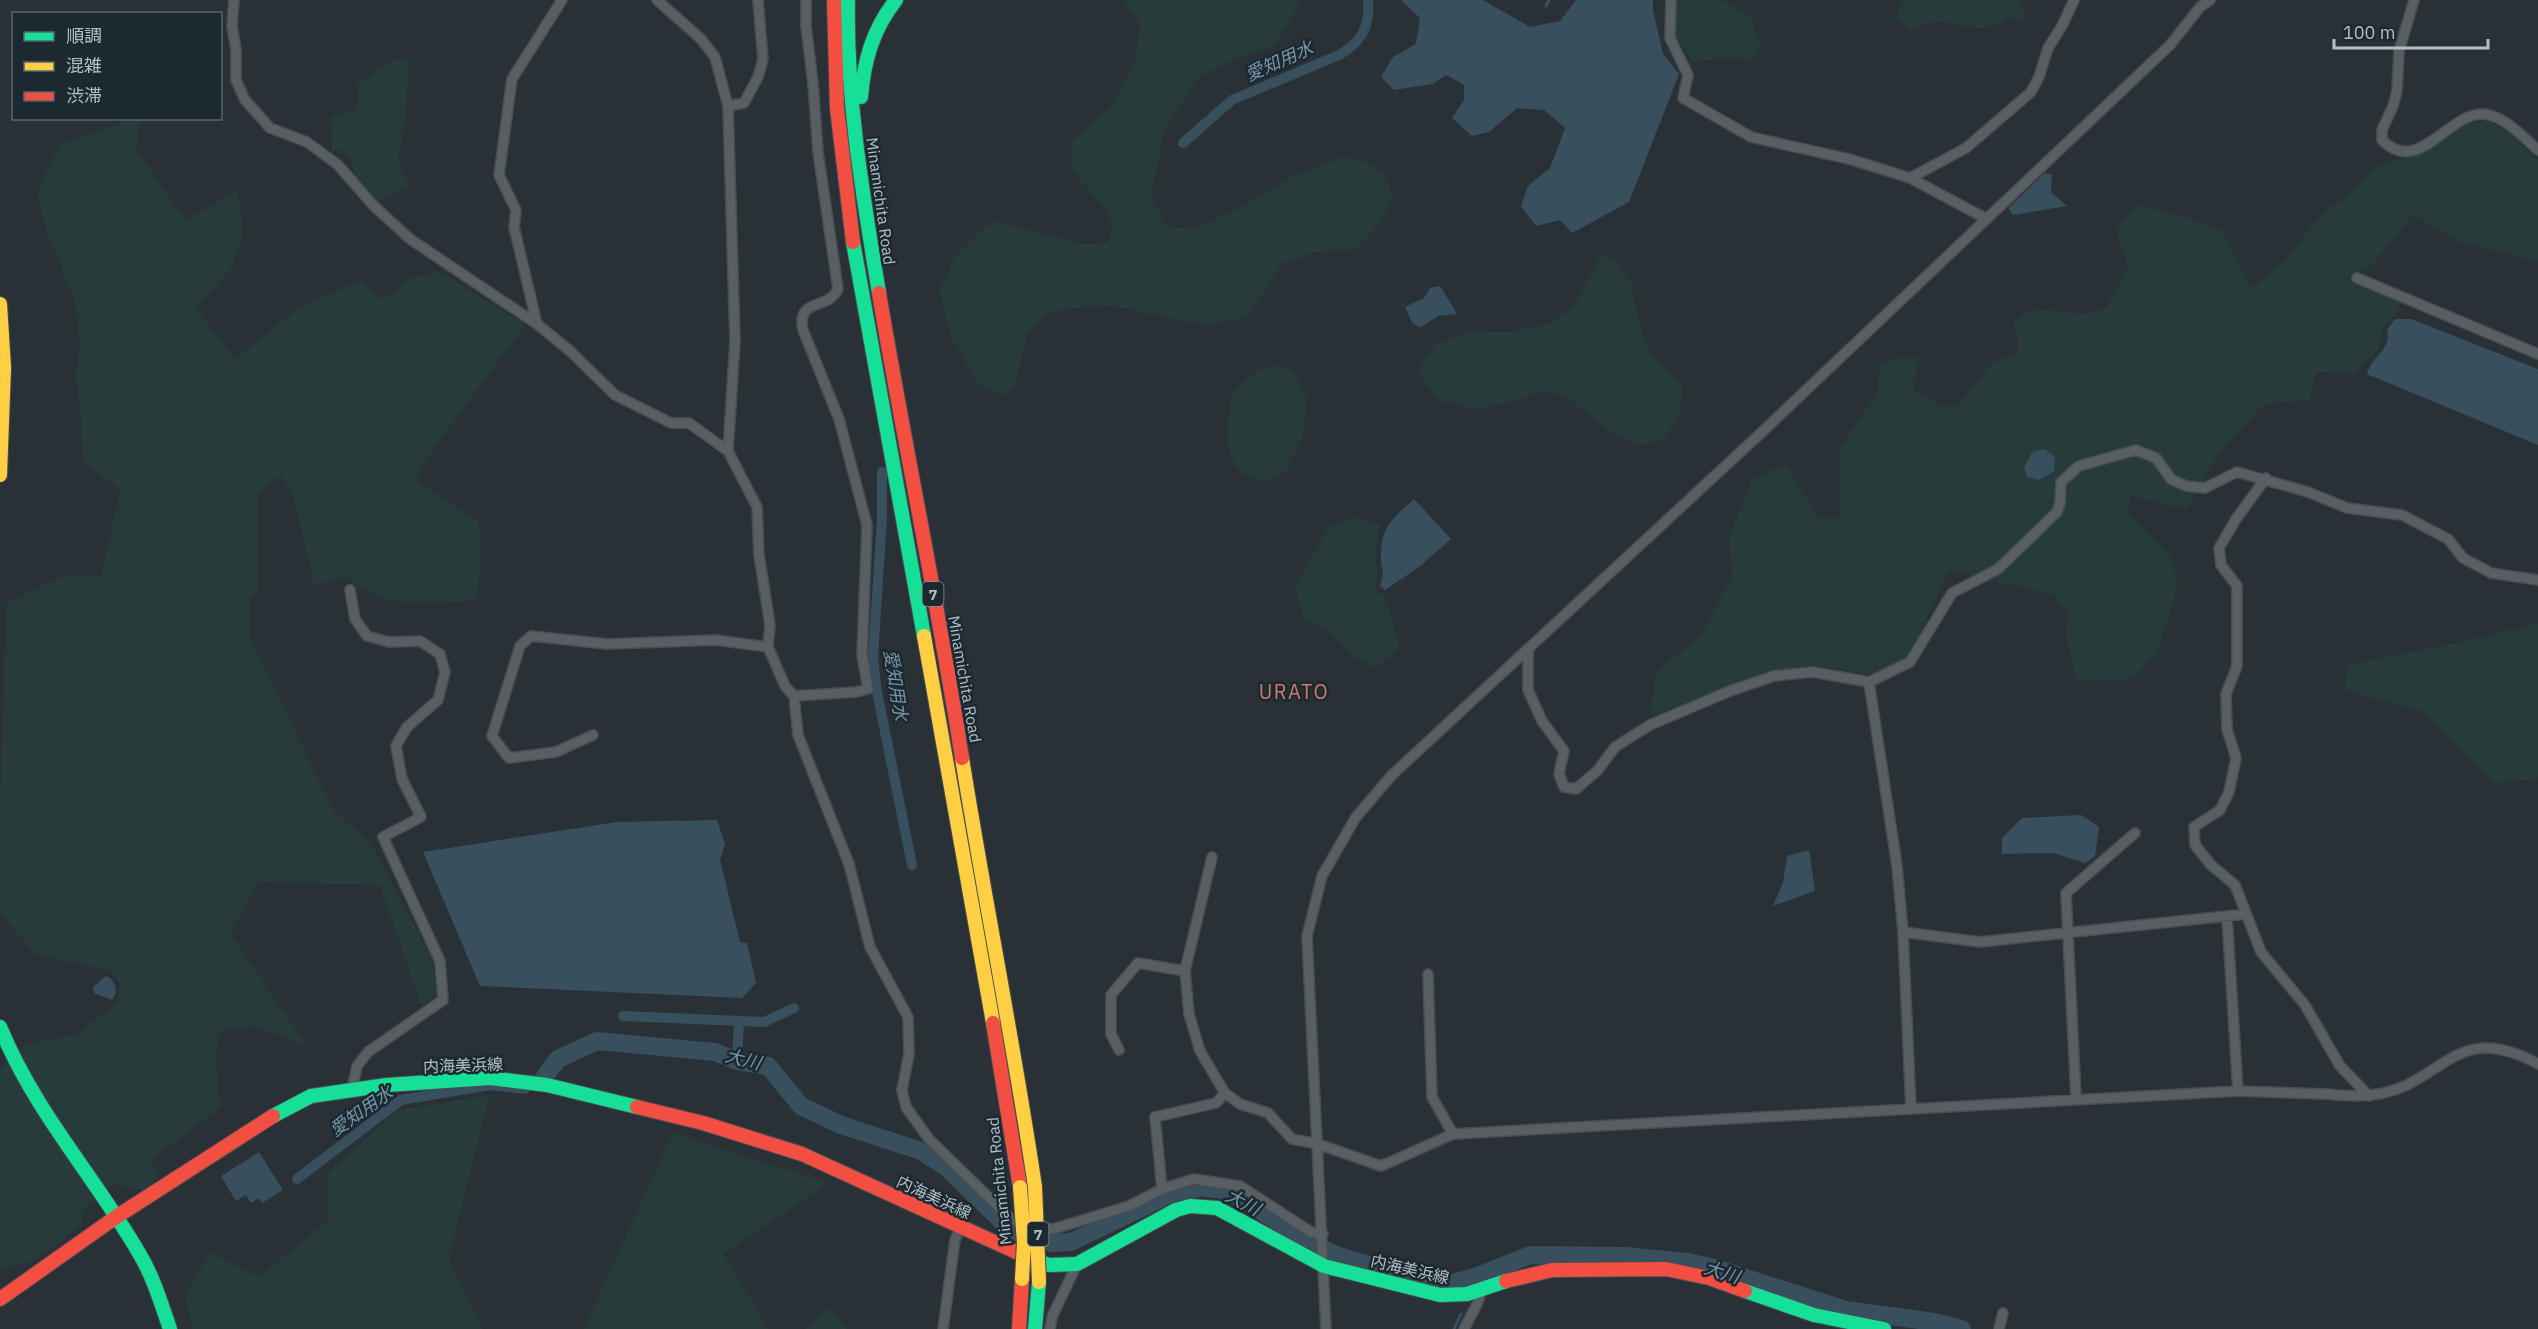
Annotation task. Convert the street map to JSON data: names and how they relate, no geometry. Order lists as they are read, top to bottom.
{
  "streets": {
    "main road": ["Minamichita Road", "7", "内海美浜線"]
  },
  "districts": ["URATO"],
  "water": ["愛知用水", "大川"],
  "legend": ["順調", "混雑", "渋滞"],
  "scale_bar": "100 m"
}
